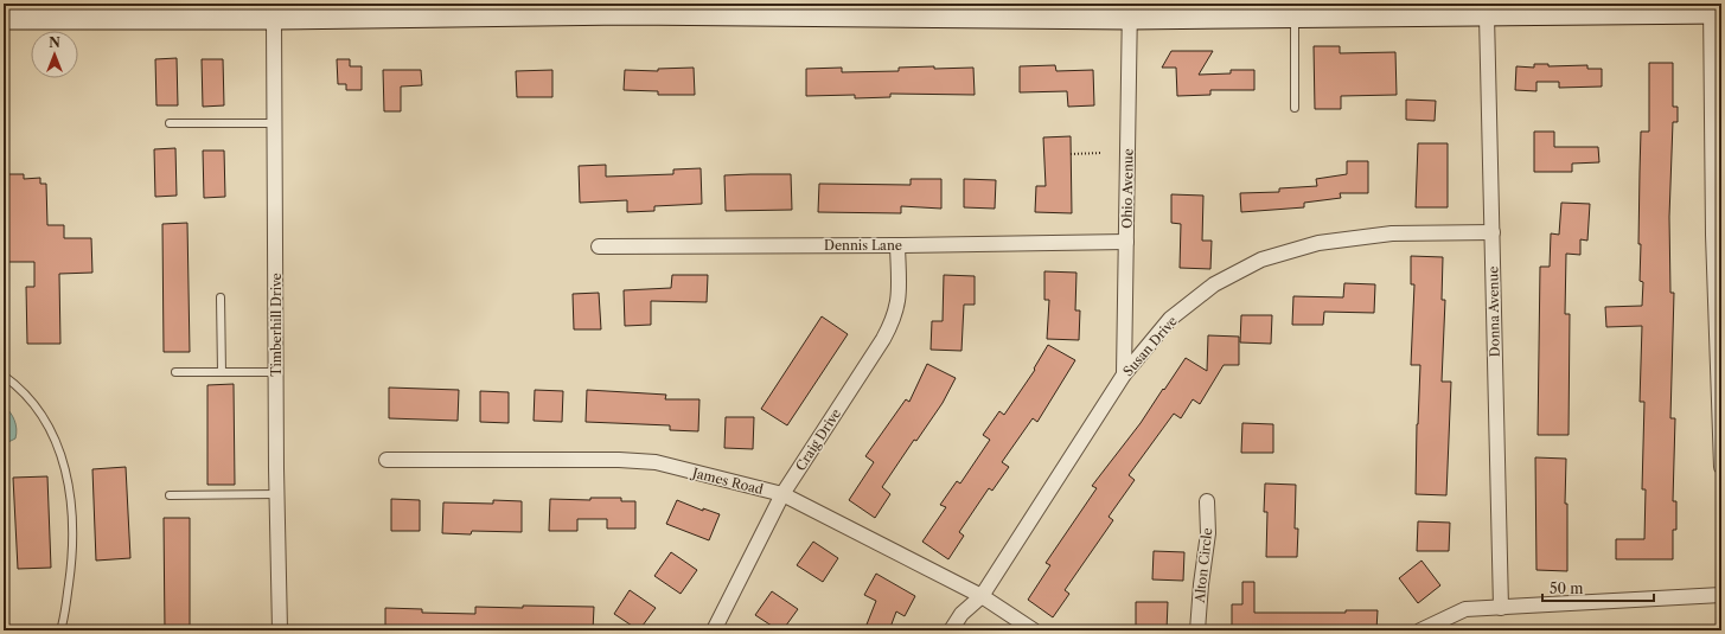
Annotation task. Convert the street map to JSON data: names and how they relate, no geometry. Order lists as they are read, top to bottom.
{
  "streets": {
    "street": [
      "Ohio Avenue",
      "Dennis Lane",
      "Donna Avenue",
      "Timberhill Drive",
      "Susan Drive",
      "Craig Drive",
      "James Road",
      "Alton Circle"
    ]
  },
  "crossings": [
    ["Ohio Avenue", "Dennis Lane"],
    ["Ohio Avenue", "Susan Drive"],
    ["Dennis Lane", "Craig Drive"],
    ["Donna Avenue", "Susan Drive"],
    ["Susan Drive", "James Road"],
    ["Craig Drive", "James Road"]
  ],
  "scale_bar": "50 m",
  "north": "top"
}
